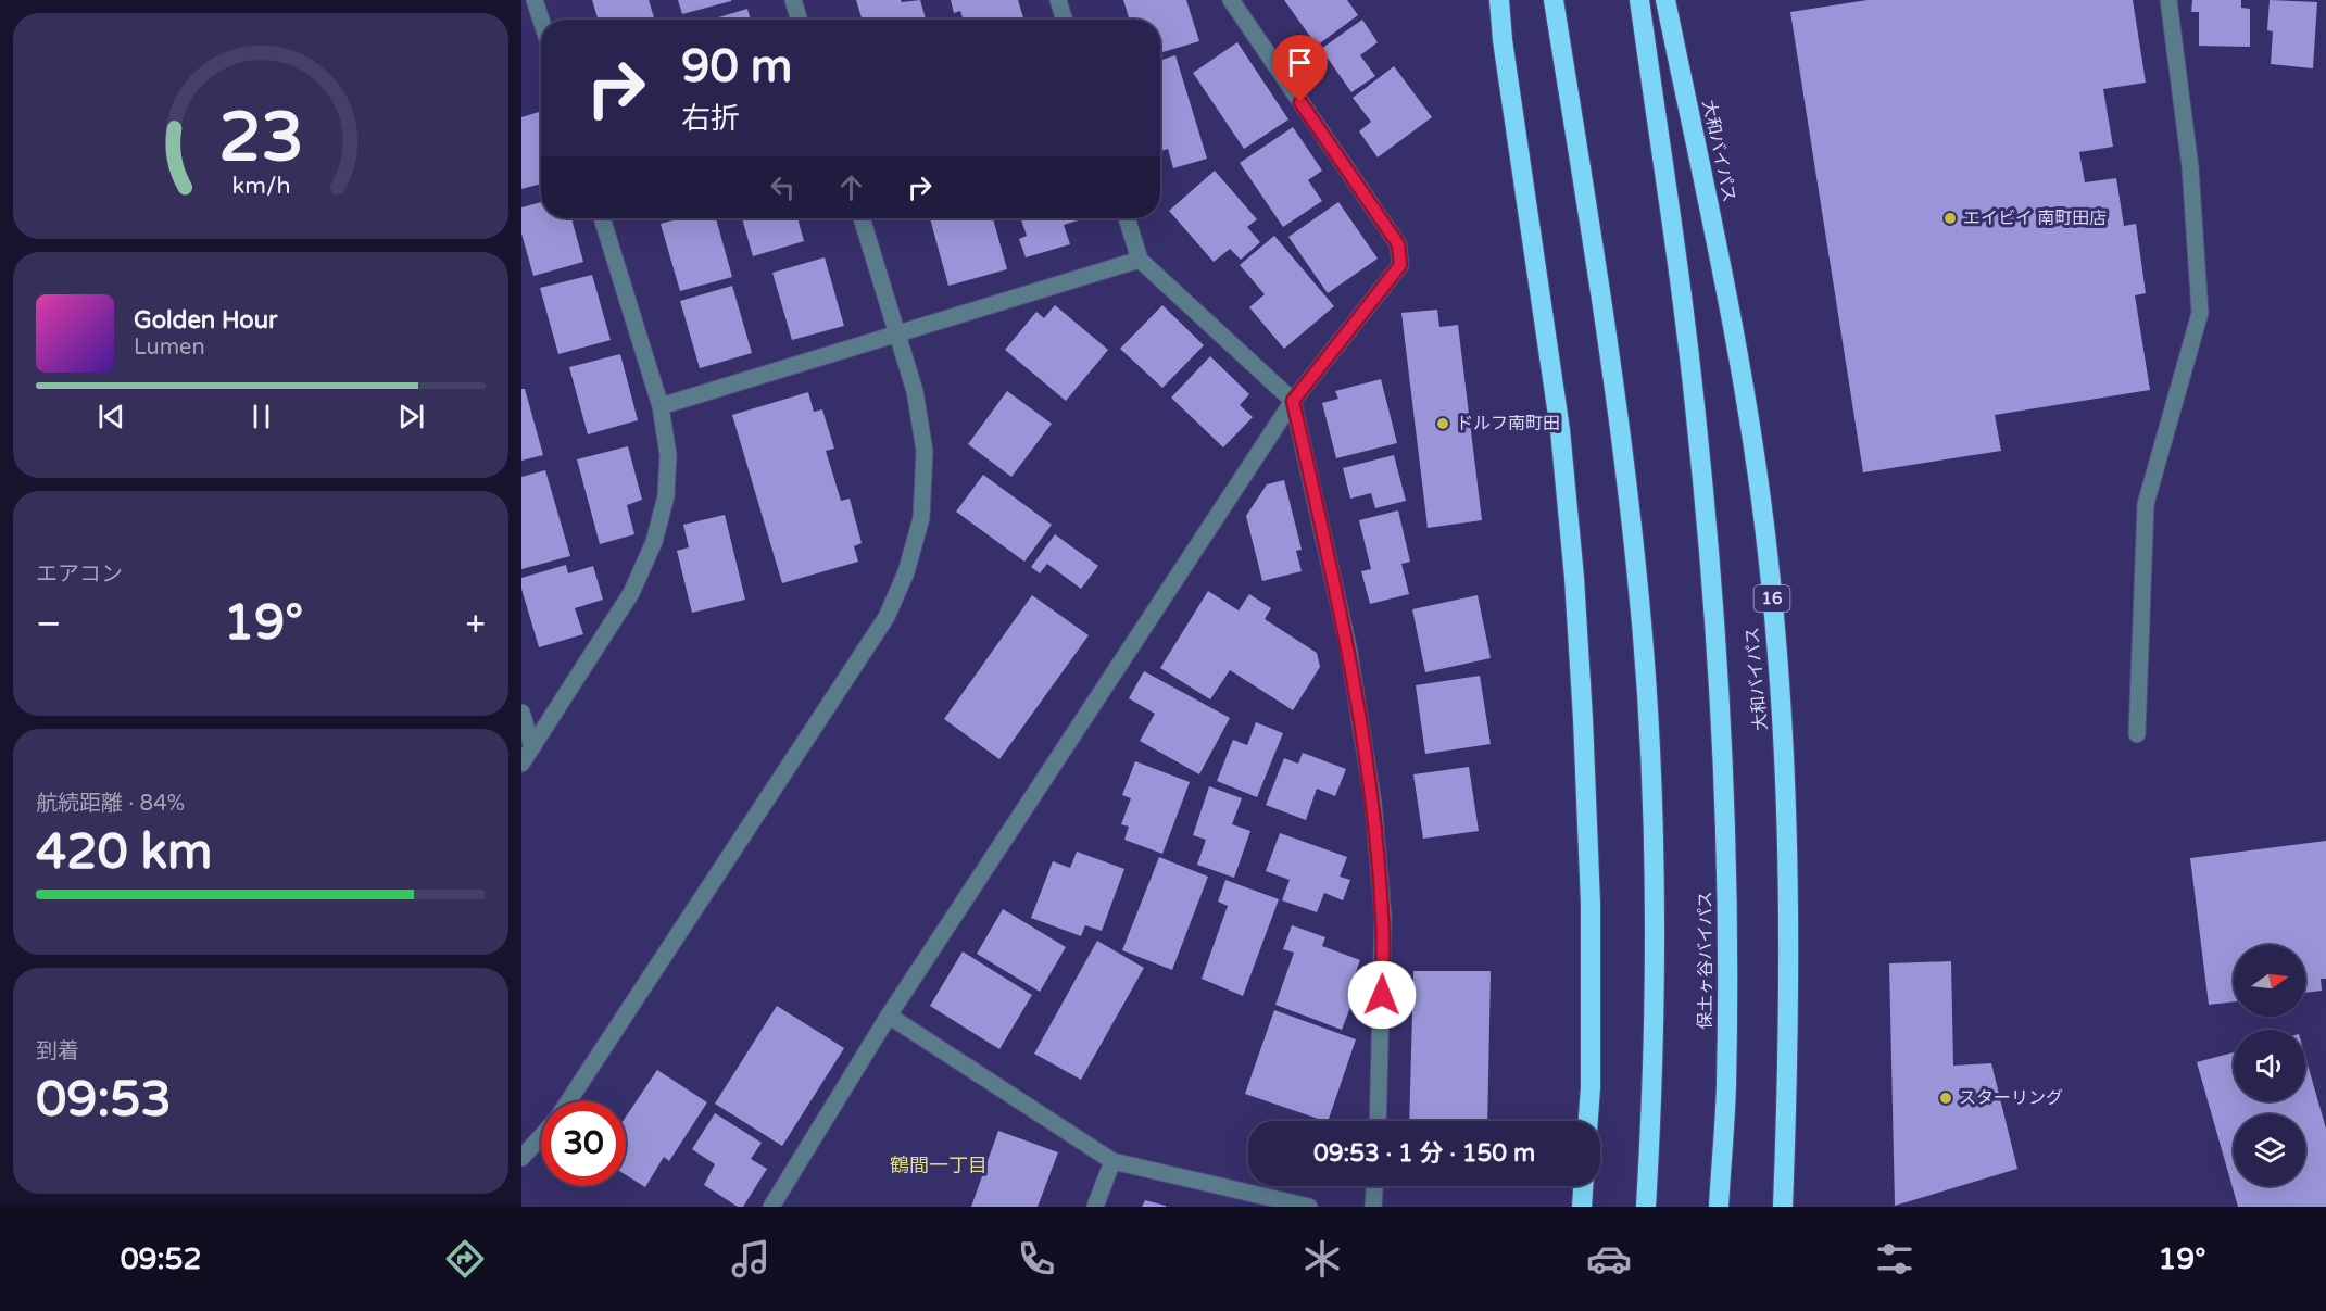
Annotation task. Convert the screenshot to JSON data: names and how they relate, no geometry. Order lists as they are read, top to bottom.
{
  "streets": {
    "highway": ["大和バイパス", "16", "保土ヶ谷バイパス"]
  },
  "districts": ["鶴間一丁目"],
  "places": ["エイビイ 南町田店", "ドルフ南町田", "スターリング"],
  "north": "right",
  "page": {
    "turn": ["90 m", "右折"],
    "song": ["Golden Hour", "Lumen"],
    "tile": [
      "エアコン",
      ["航続距離 · 84%", "420 km"],
      ["到着", "09:53"]
    ],
    "heat": ["−", "19°", "+"],
    "limit": "30",
    "trip": "09:53 · 1 分 · 150 m",
    "tabs": ["09:52", "19°"],
    "gauge": ["23", "km/h"]
  }
}
